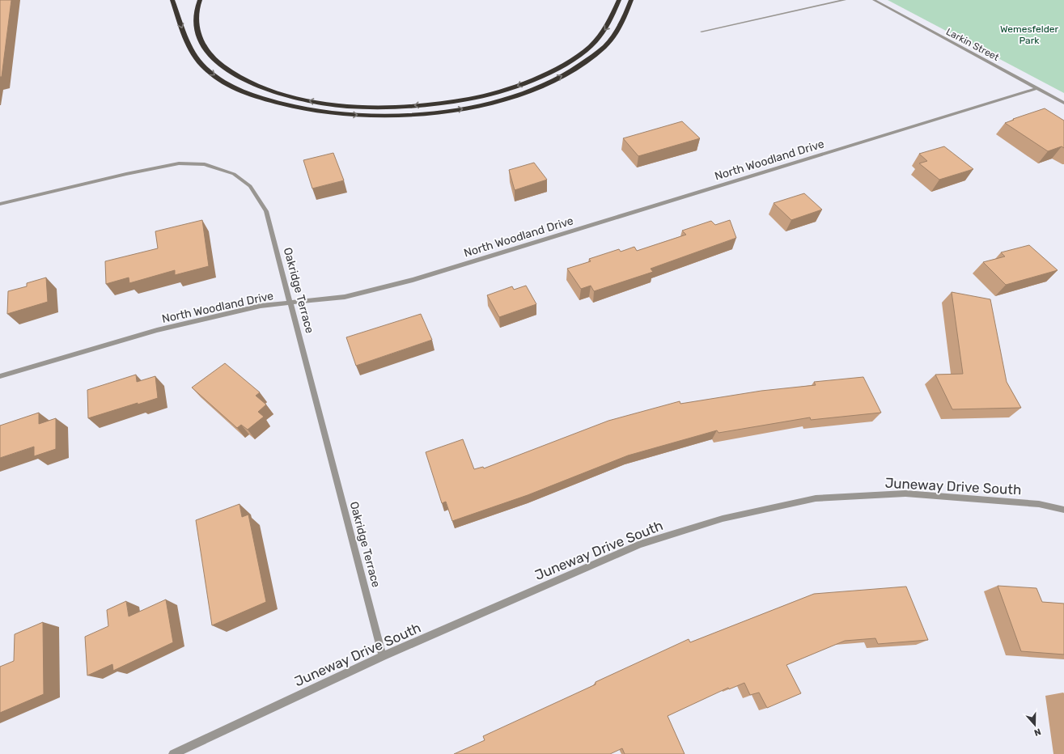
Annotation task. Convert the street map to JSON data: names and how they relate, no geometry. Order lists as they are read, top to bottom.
{
  "streets": {
    "street": [
      "Larkin Street",
      "North Woodland Drive",
      "Oakridge Terrace",
      "Juneway Drive South"
    ]
  },
  "crossings": [
    ["Larkin Street", "North Woodland Drive"],
    ["North Woodland Drive", "Oakridge Terrace"],
    ["Oakridge Terrace", "Juneway Drive South"]
  ],
  "parks": ["Wemesfelder Park"],
  "north": "bottom"
}
